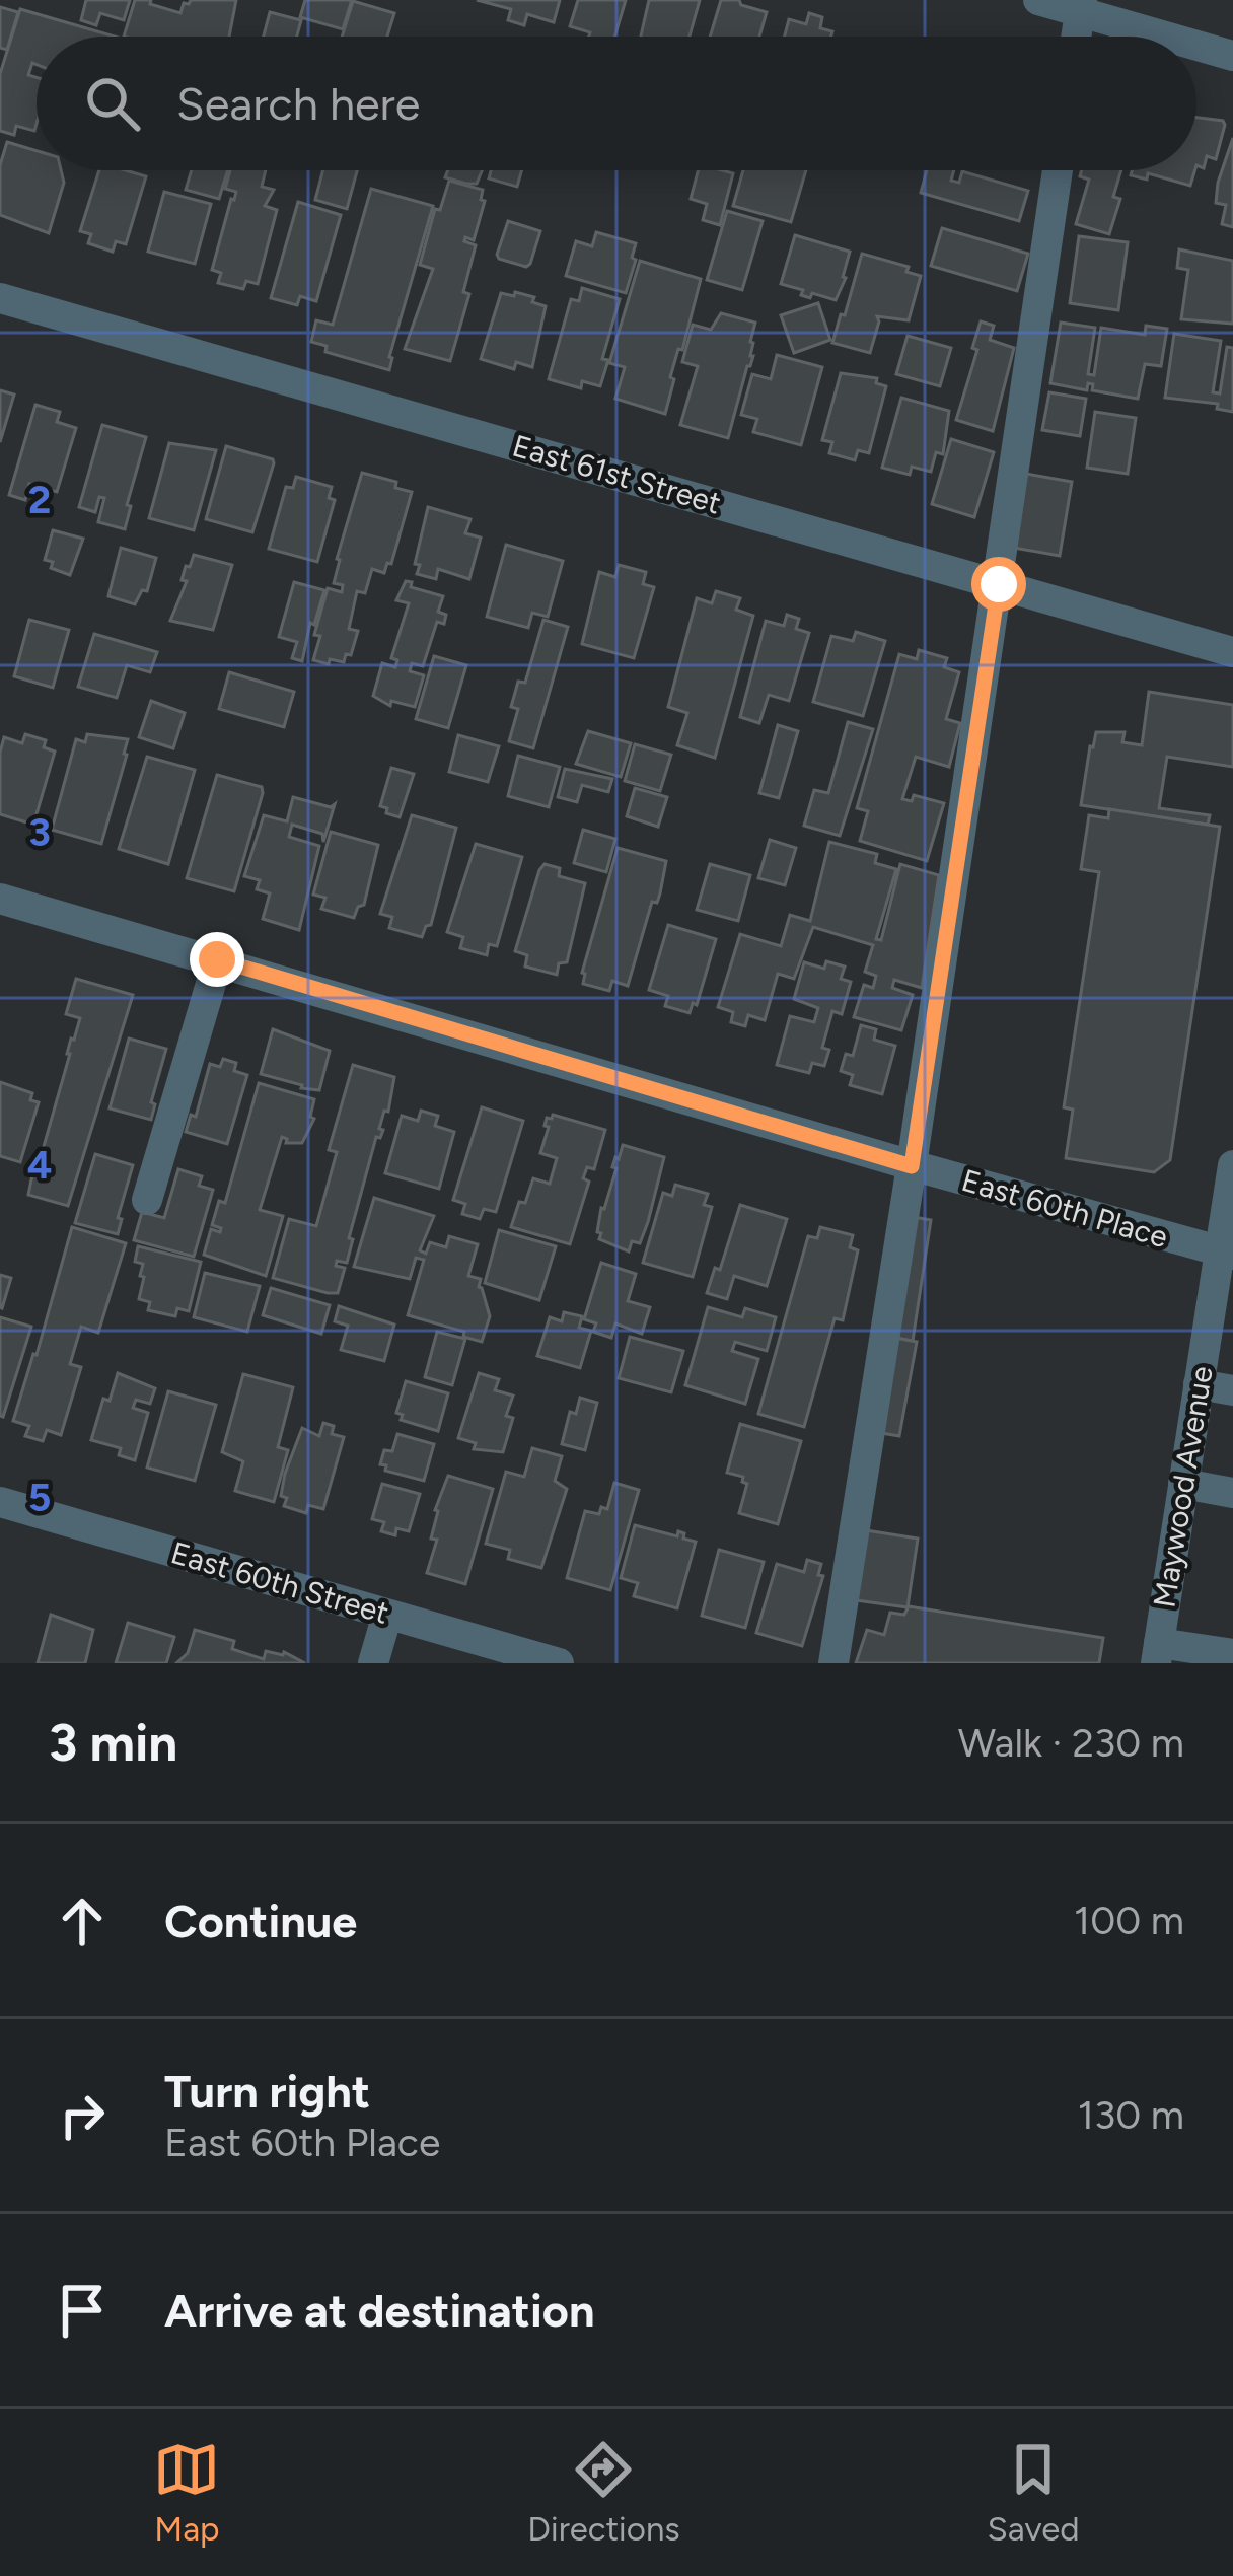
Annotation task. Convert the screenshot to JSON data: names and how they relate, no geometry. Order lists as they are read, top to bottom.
{
  "streets": {
    "street": [
      "East 61st Street",
      "East 60th Place",
      "Maywood Avenue",
      "East 60th Street"
    ]
  },
  "crossings": [
    ["East 60th Place", "Maywood Avenue"]
  ],
  "page": {
    "search": "Search here",
    "heading": ["3 min", "Walk · 230 m"],
    "list": [
      ["Continue", "100 m"],
      ["Turn right", "East 60th Place", "130 m"],
      "Arrive at destination"
    ],
    "nav": ["Map", "Directions", "Saved"]
  },
  "grid": {
    "rows": [
      "2",
      "3",
      "4",
      "5"
    ]
  }
}
